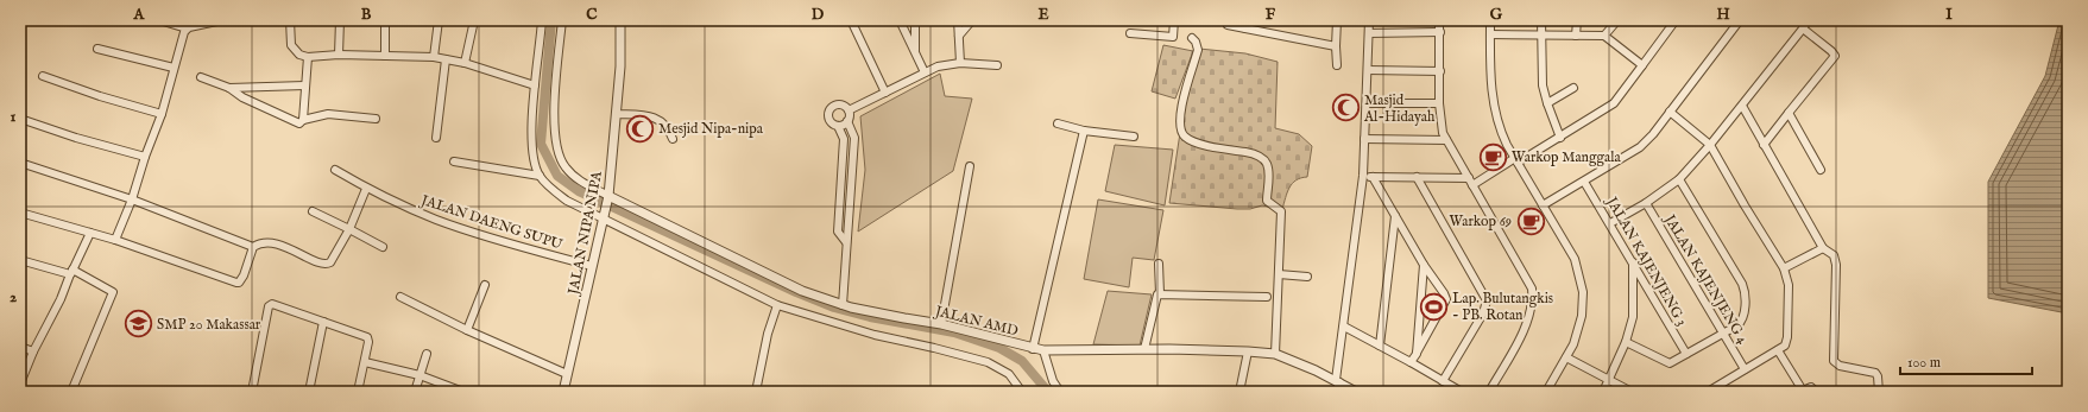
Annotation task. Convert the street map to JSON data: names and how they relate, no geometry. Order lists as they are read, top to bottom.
{
  "streets": {
    "street": [
      "JALAN DAENG SUPU",
      "JALAN NIPA NIPA",
      "JALAN KAJENJENG 3",
      "JALAN KAJENJENG 4",
      "JALAN AMD"
    ]
  },
  "crossings": [
    ["JALAN DAENG SUPU", "JALAN NIPA NIPA"],
    ["JALAN NIPA NIPA", "JALAN AMD"]
  ],
  "places": {
    "mosque": ["Masjid Al-Hidayah", "Mesjid Nipa-nipa"],
    "cafe": ["Warkop Manggala", "Warkop 69"],
    "sports": ["Lap. Bulutangkis - PB. Rotan"],
    "school or university": ["SMP 20 Makassar"]
  },
  "scale_bar": "100 m",
  "grid": {
    "columns": [
      "A",
      "B",
      "C",
      "D",
      "E",
      "F",
      "G",
      "H",
      "I"
    ],
    "rows": ["1", "2"]
  }
}
